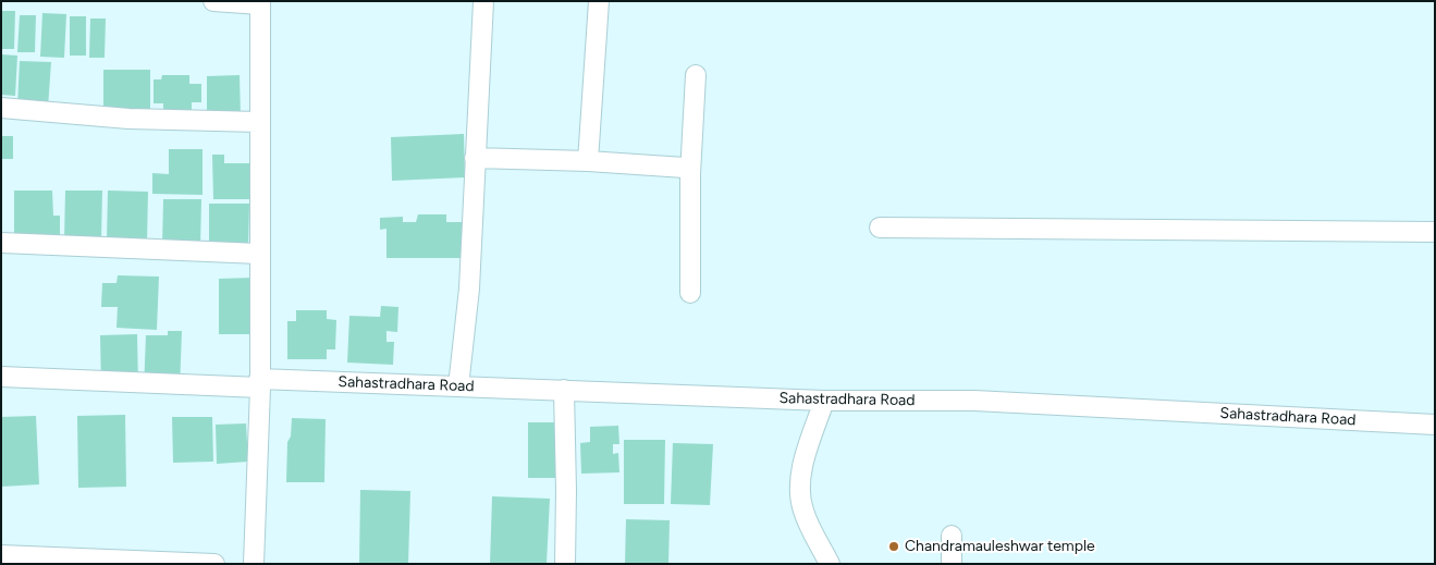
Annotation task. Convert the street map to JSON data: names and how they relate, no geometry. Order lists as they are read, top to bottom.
{
  "streets": {
    "street": ["Sahastradhara Road"]
  },
  "places": ["Chandramauleshwar temple"]
}
